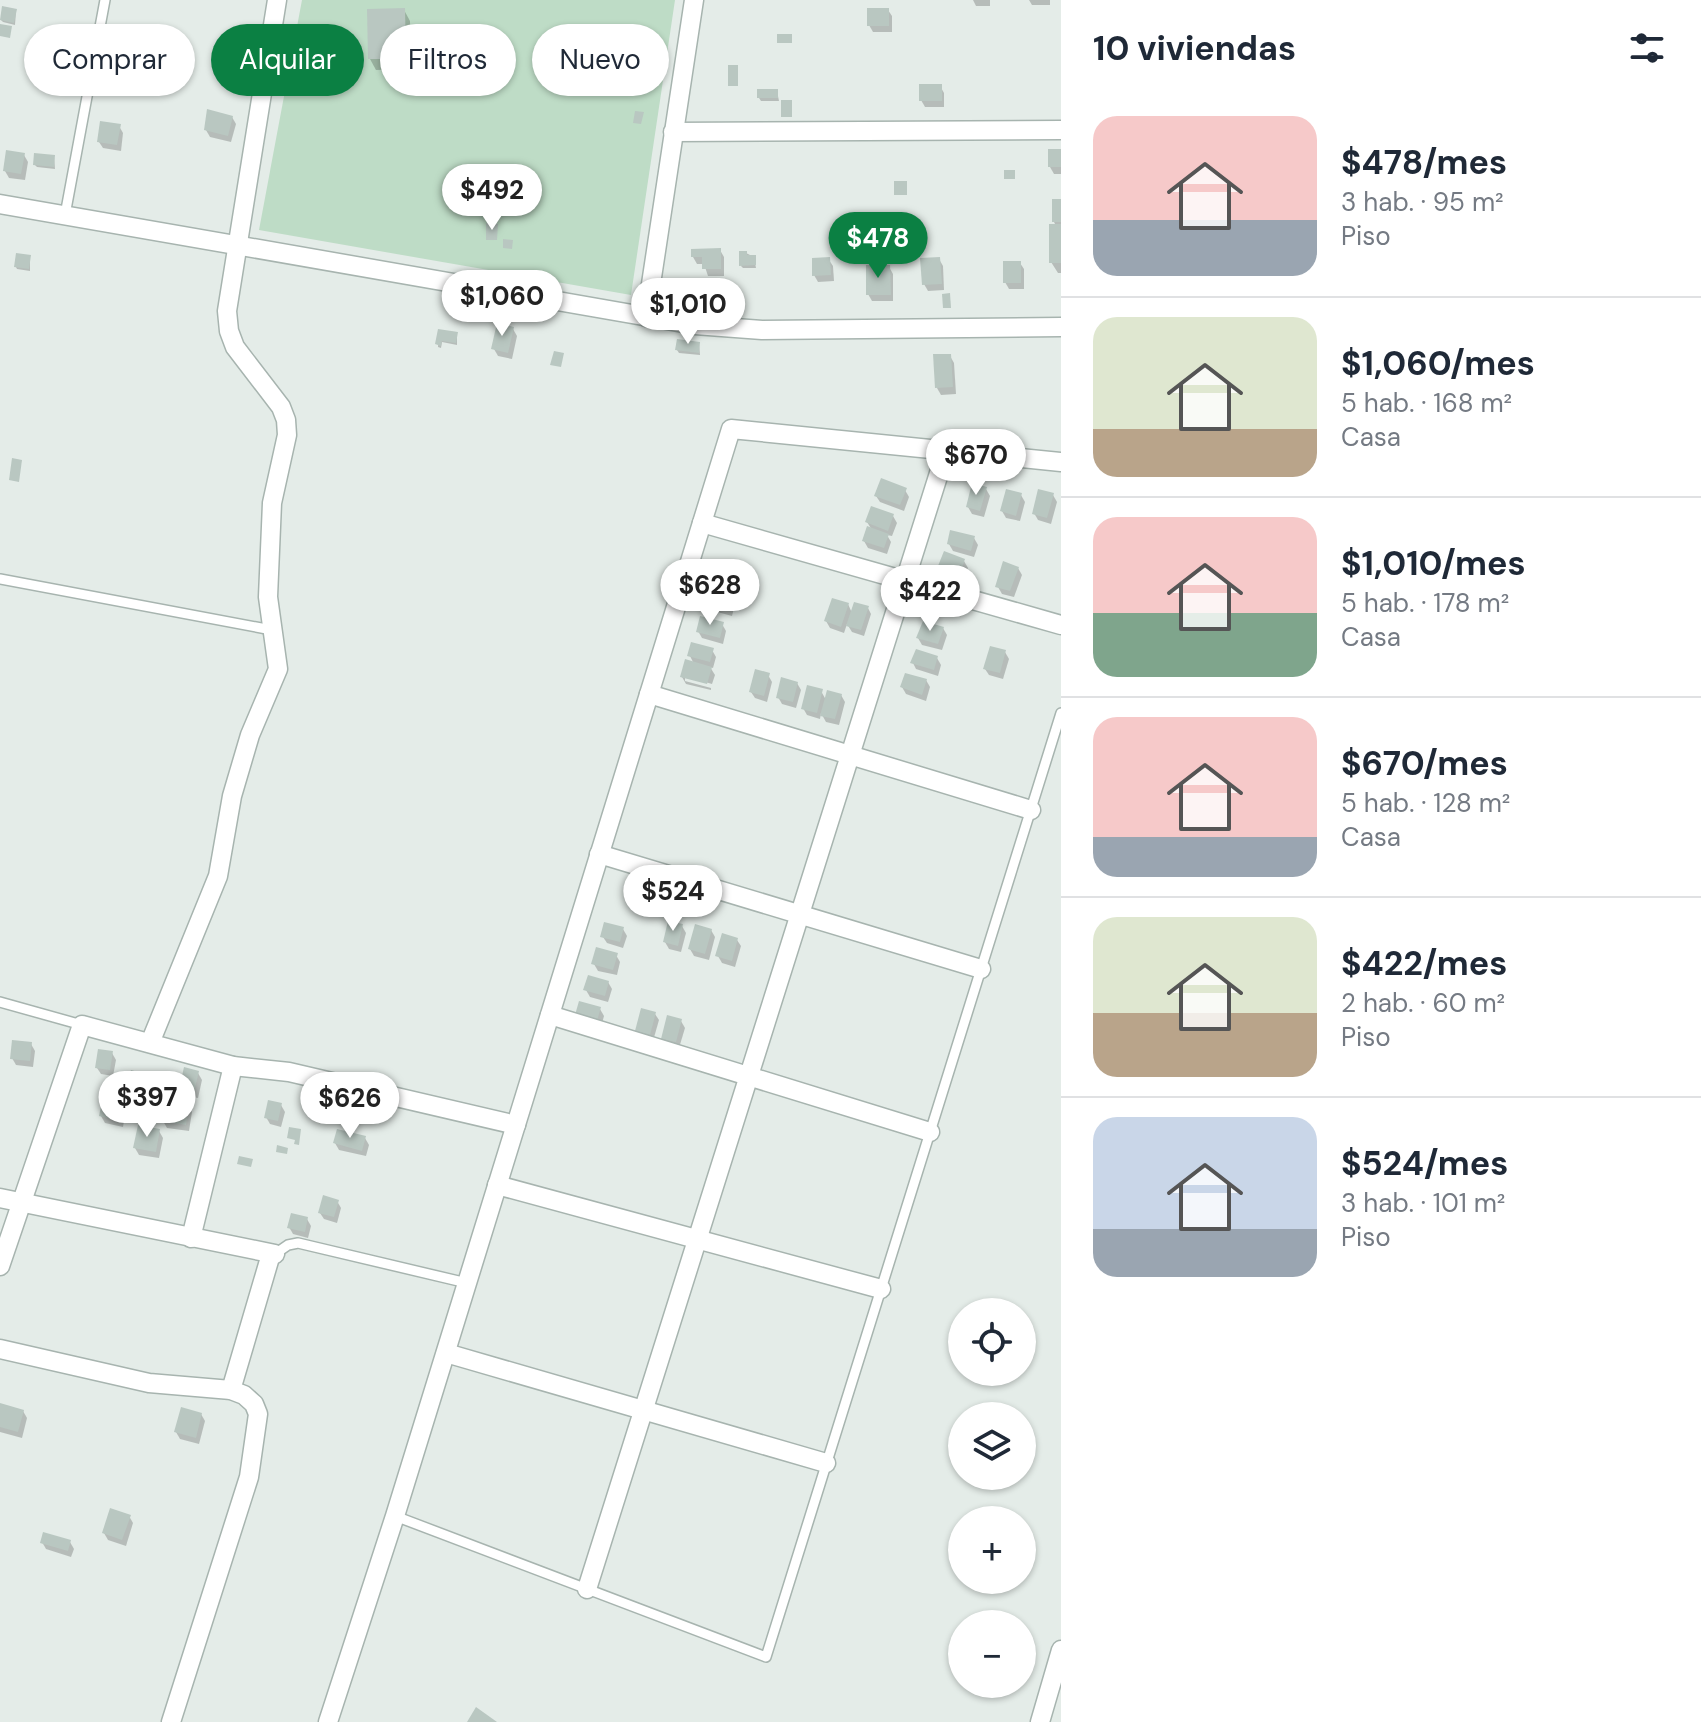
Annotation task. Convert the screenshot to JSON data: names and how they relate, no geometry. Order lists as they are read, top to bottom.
{
  "page": {
    "heading": "10 viviendas",
    "chip": [
      "Comprar",
      "Alquilar",
      "Filtros",
      "Nuevo"
    ],
    "list": [
      {
        "name": "$478/mes",
        "note": "3 hab. · 95 m² · Piso"
      },
      {
        "name": "$1,060/mes",
        "note": "5 hab. · 168 m² · Casa"
      },
      {
        "name": "$1,010/mes",
        "note": "5 hab. · 178 m² · Casa"
      },
      {
        "name": "$670/mes",
        "note": "5 hab. · 128 m² · Casa"
      },
      {
        "name": "$422/mes",
        "note": "2 hab. · 60 m² · Piso"
      },
      {
        "name": "$524/mes",
        "note": "3 hab. · 101 m² · Piso"
      }
    ],
    "price": [
      "$492",
      "$478",
      "$1,060",
      "$1,010",
      "$670",
      "$628",
      "$422",
      "$524",
      "$397",
      "$626"
    ],
    "map_buttons": ["+", "−"]
  }
}
